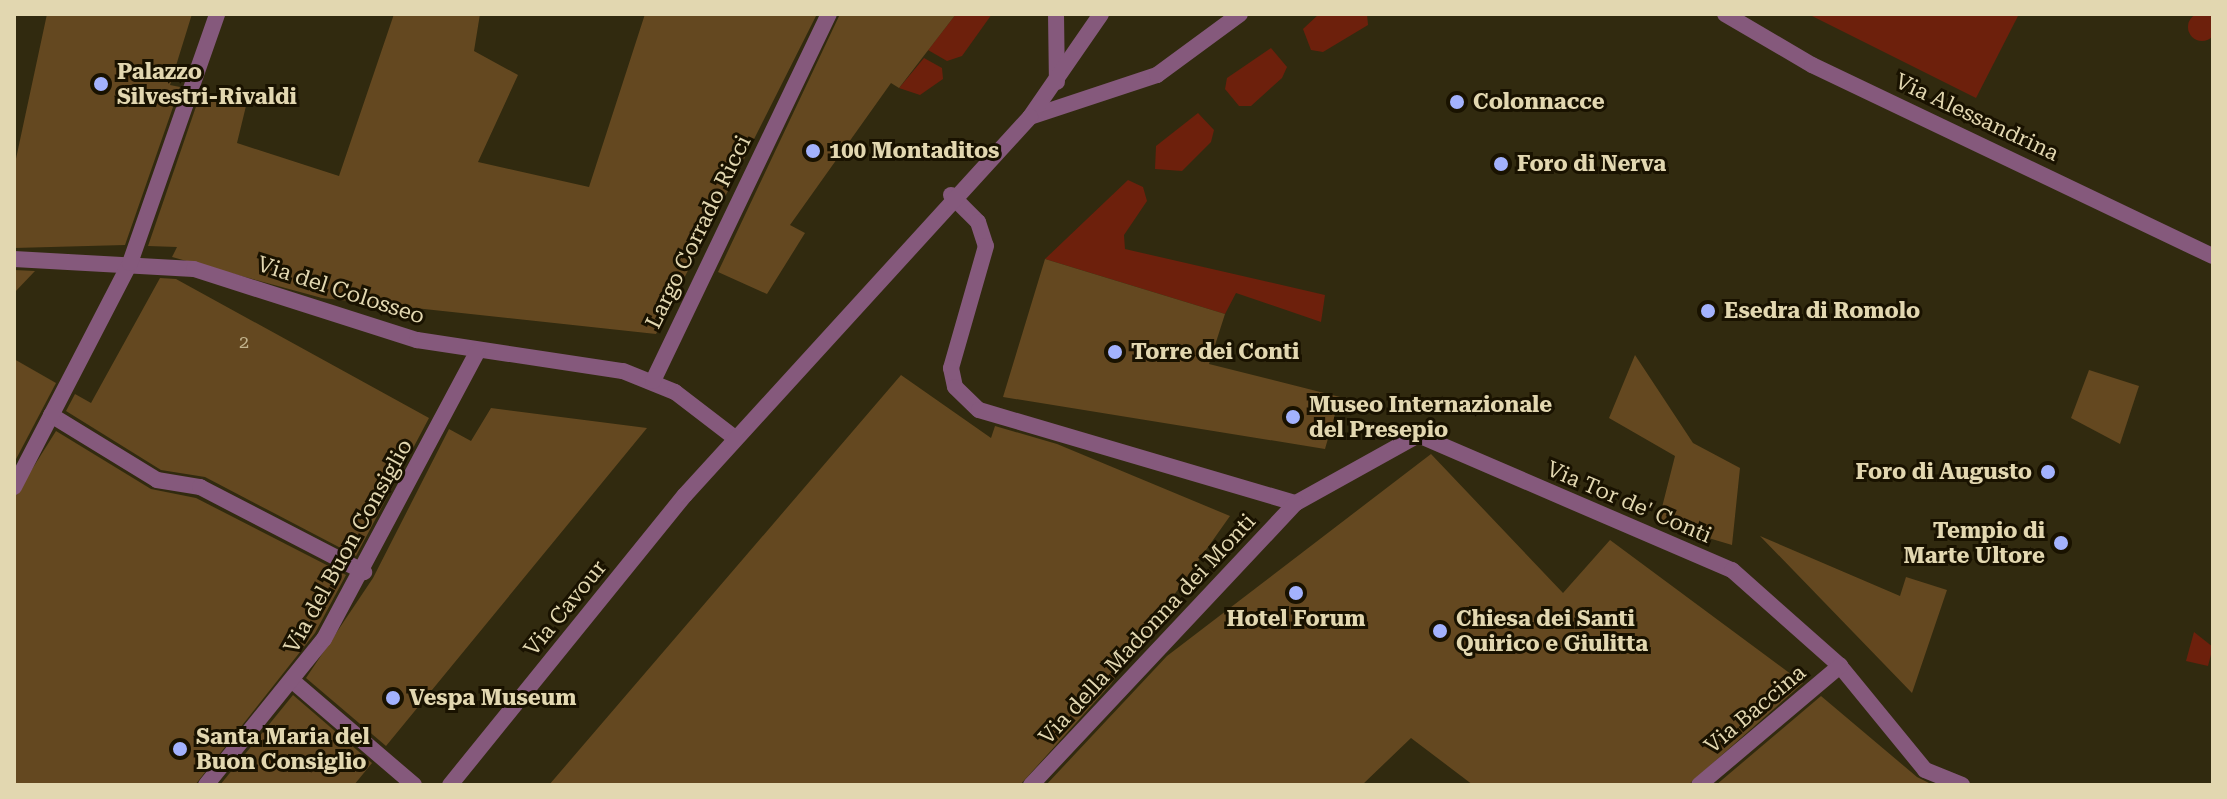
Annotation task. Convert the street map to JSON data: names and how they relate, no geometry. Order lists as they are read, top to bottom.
{
  "streets": {
    "street": [
      "Via Alessandrina",
      "Largo Corrado Ricci",
      "Via del Colosseo",
      "Via Tor de' Conti",
      "Via del Buon Consiglio",
      "Via Cavour",
      "Via della Madonna dei Monti",
      "Via Baccina"
    ]
  },
  "crossings": [
    ["Largo Corrado Ricci", "Via del Colosseo"],
    ["Via del Colosseo", "Via del Buon Consiglio"],
    ["Via Tor de' Conti", "Via della Madonna dei Monti"],
    ["Via Tor de' Conti", "Via Baccina"]
  ],
  "places": [
    "Palazzo Silvestri-Rivaldi",
    "Colonnacce",
    "100 Montaditos",
    "Foro di Nerva",
    "Esedra di Romolo",
    "Torre dei Conti",
    "Museo Internazionale del Presepio",
    "Foro di Augusto",
    "Tempio di Marte Ultore",
    "Hotel Forum",
    "Chiesa dei Santi Quirico e Giulitta",
    "Vespa Museum",
    "Santa Maria del Buon Consiglio"
  ],
  "house_numbers": ["2"]
}
